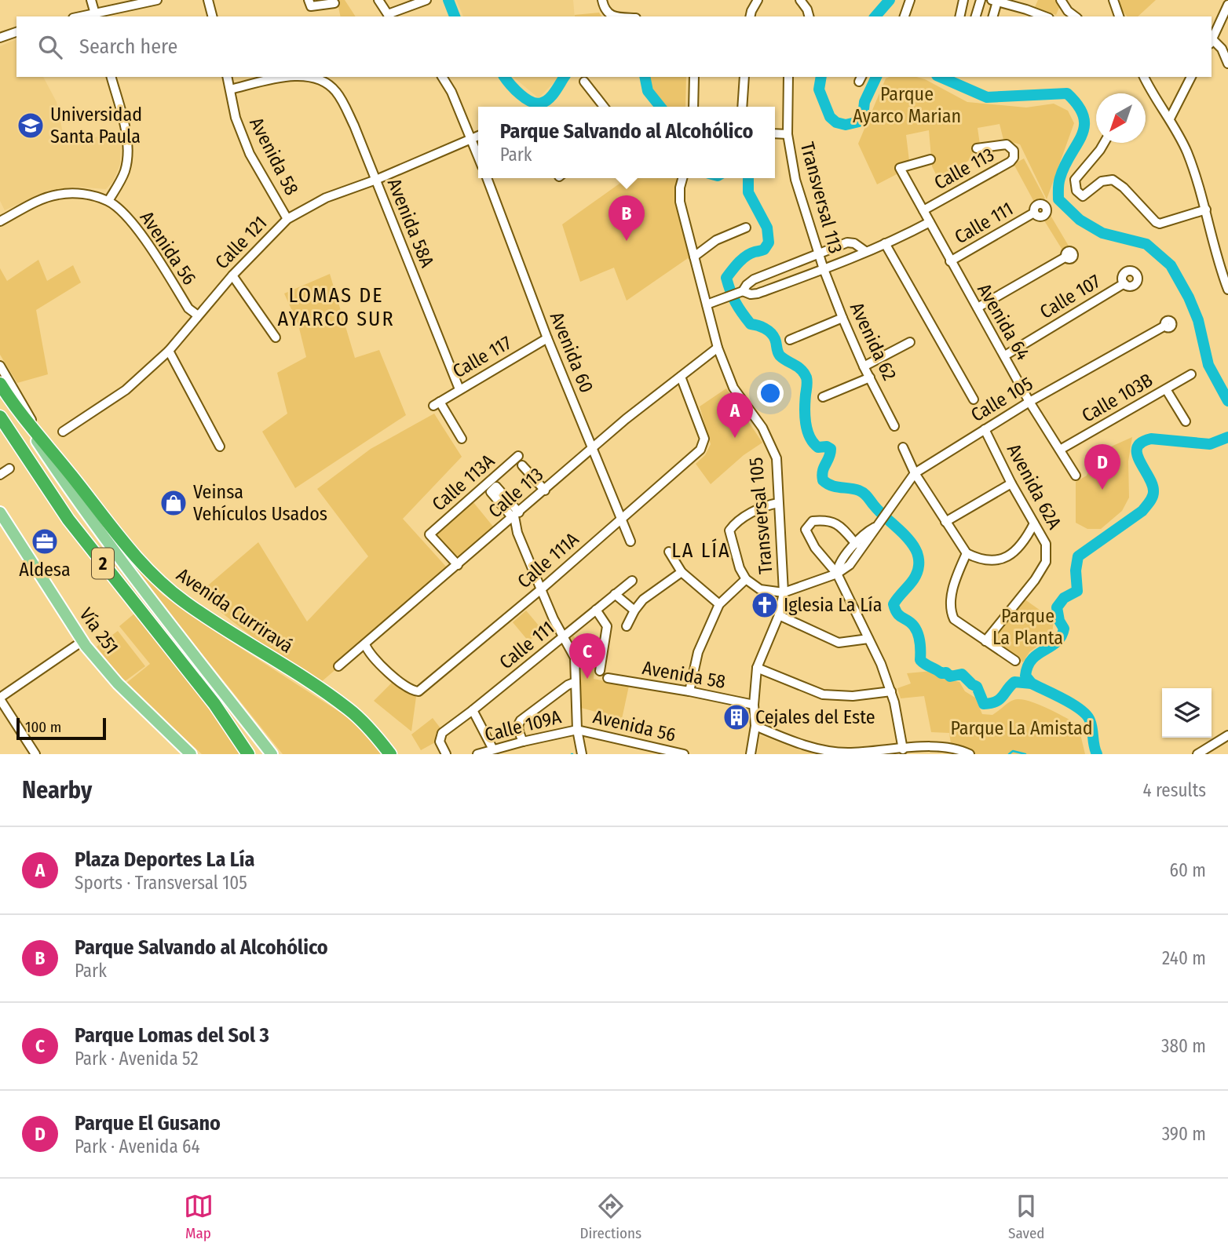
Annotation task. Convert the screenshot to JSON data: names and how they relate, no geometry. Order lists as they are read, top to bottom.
{
  "streets": {
    "highway": ["2", "Avenida Curriravá"],
    "main road": ["Vía 251"],
    "street": [
      "Avenida 58",
      "Calle 113",
      "Transversal 113",
      "Avenida 58A",
      "Calle 111",
      "Calle 121",
      "Avenida 56",
      "Calle 107",
      "Avenida 64",
      "Avenida 62",
      "Avenida 60",
      "Calle 117",
      "Calle 103B",
      "Calle 105",
      "Calle 113A",
      "Avenida 62A",
      "Transversal 105",
      "Calle 111A",
      "Calle 109A"
    ]
  },
  "crossings": [
    ["Avenida 58", "Avenida 58A"],
    ["Avenida 58", "Calle 121"],
    ["Avenida 58", "Transversal 105"],
    ["Calle 113", "Avenida 64"],
    ["Calle 113", "Avenida 60"],
    ["Calle 113", "Calle 113A"],
    ["Calle 113", "Transversal 105"],
    ["Calle 113", "Calle 111A"],
    ["Transversal 113", "Avenida 62"],
    ["Avenida 58A", "Calle 121"],
    ["Avenida 58A", "Calle 117"],
    ["Calle 111", "Avenida 64"],
    ["Calle 121", "Avenida 56"],
    ["Avenida 56", "Calle 109A"],
    ["Calle 107", "Avenida 64"],
    ["Avenida 64", "Calle 103B"],
    ["Avenida 64", "Calle 105"],
    ["Avenida 60", "Calle 117"],
    ["Avenida 60", "Calle 111A"],
    ["Calle 105", "Avenida 62A"],
    ["Calle 105", "Transversal 105"]
  ],
  "districts": ["LOMAS DE AYARCO SUR", "LA LÍA"],
  "parks": ["Parque Ayarco Marian", "Parque La Planta", "Parque La Amistad"],
  "places": {
    "school or university": ["Universidad Santa Paula"],
    "shop": ["Veinsa Vehículos Usados"],
    "office": ["Aldesa"],
    "church": ["Iglesia La Lía"],
    "building": ["Cejales del Este"]
  },
  "scale_bar": "100 m",
  "north": "bottom left",
  "page": {
    "search": "Search here",
    "popup": ["Parque Salvando al Alcohólico", "Park"],
    "pins": [
      "B",
      "A",
      "D",
      "C"
    ],
    "scale": "100 m",
    "heading": ["Nearby", "4 results"],
    "list": [
      {
        "mark": "A",
        "name": "Plaza Deportes La Lía",
        "note": "Sports · Transversal 105",
        "value": "60 m"
      },
      {
        "mark": "B",
        "name": "Parque Salvando al Alcohólico",
        "note": "Park",
        "value": "240 m"
      },
      {
        "mark": "C",
        "name": "Parque Lomas del Sol 3",
        "note": "Park · Avenida 52",
        "value": "380 m"
      },
      {
        "mark": "D",
        "name": "Parque El Gusano",
        "note": "Park · Avenida 64",
        "value": "390 m"
      }
    ],
    "nav": ["Map", "Directions", "Saved"]
  }
}
